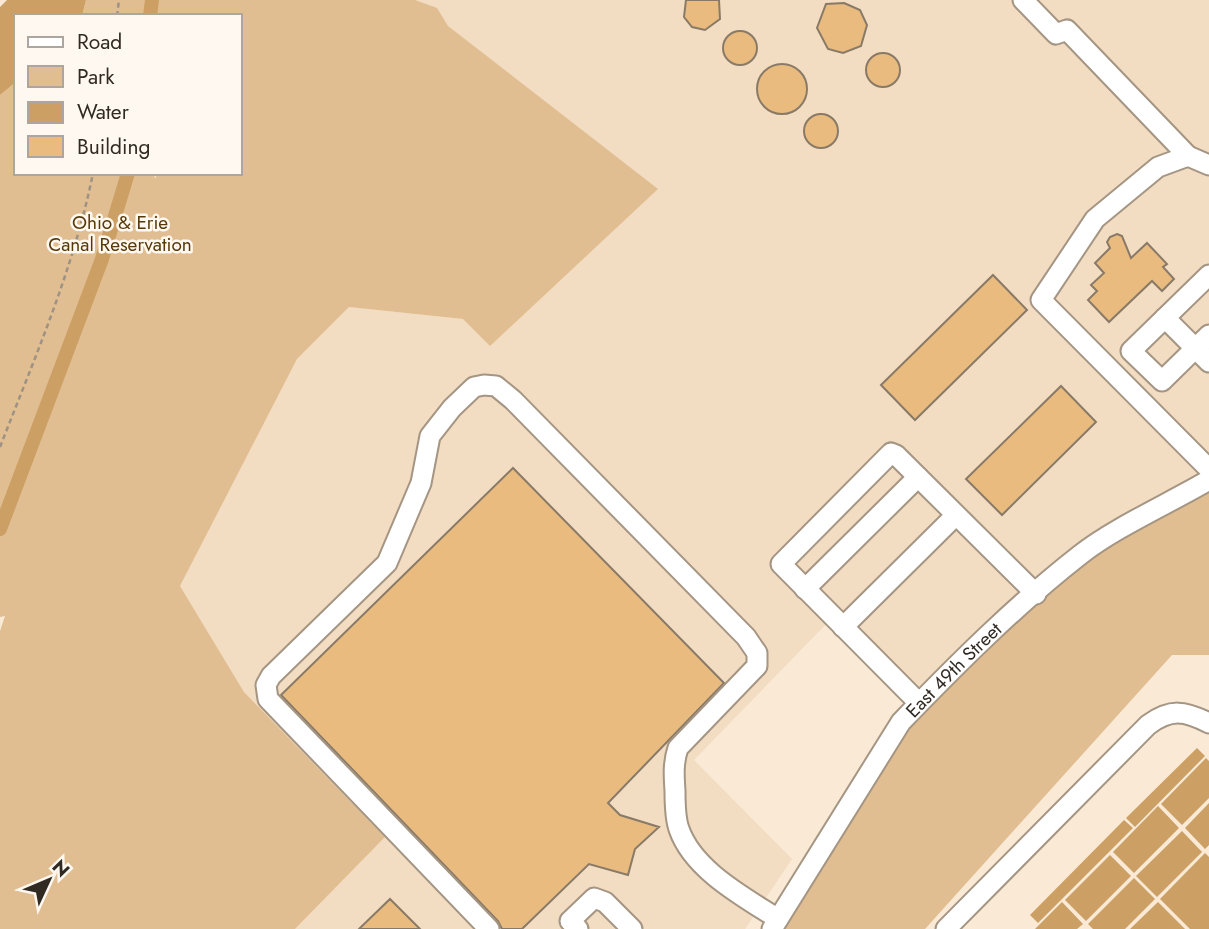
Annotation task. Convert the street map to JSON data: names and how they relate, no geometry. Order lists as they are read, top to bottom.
{
  "streets": {
    "street": ["East 49th Street"]
  },
  "parks": ["Ohio & Erie Canal Reservation"],
  "legend": [
    "Road",
    "Park",
    "Water",
    "Building"
  ],
  "north": "top right"
}
